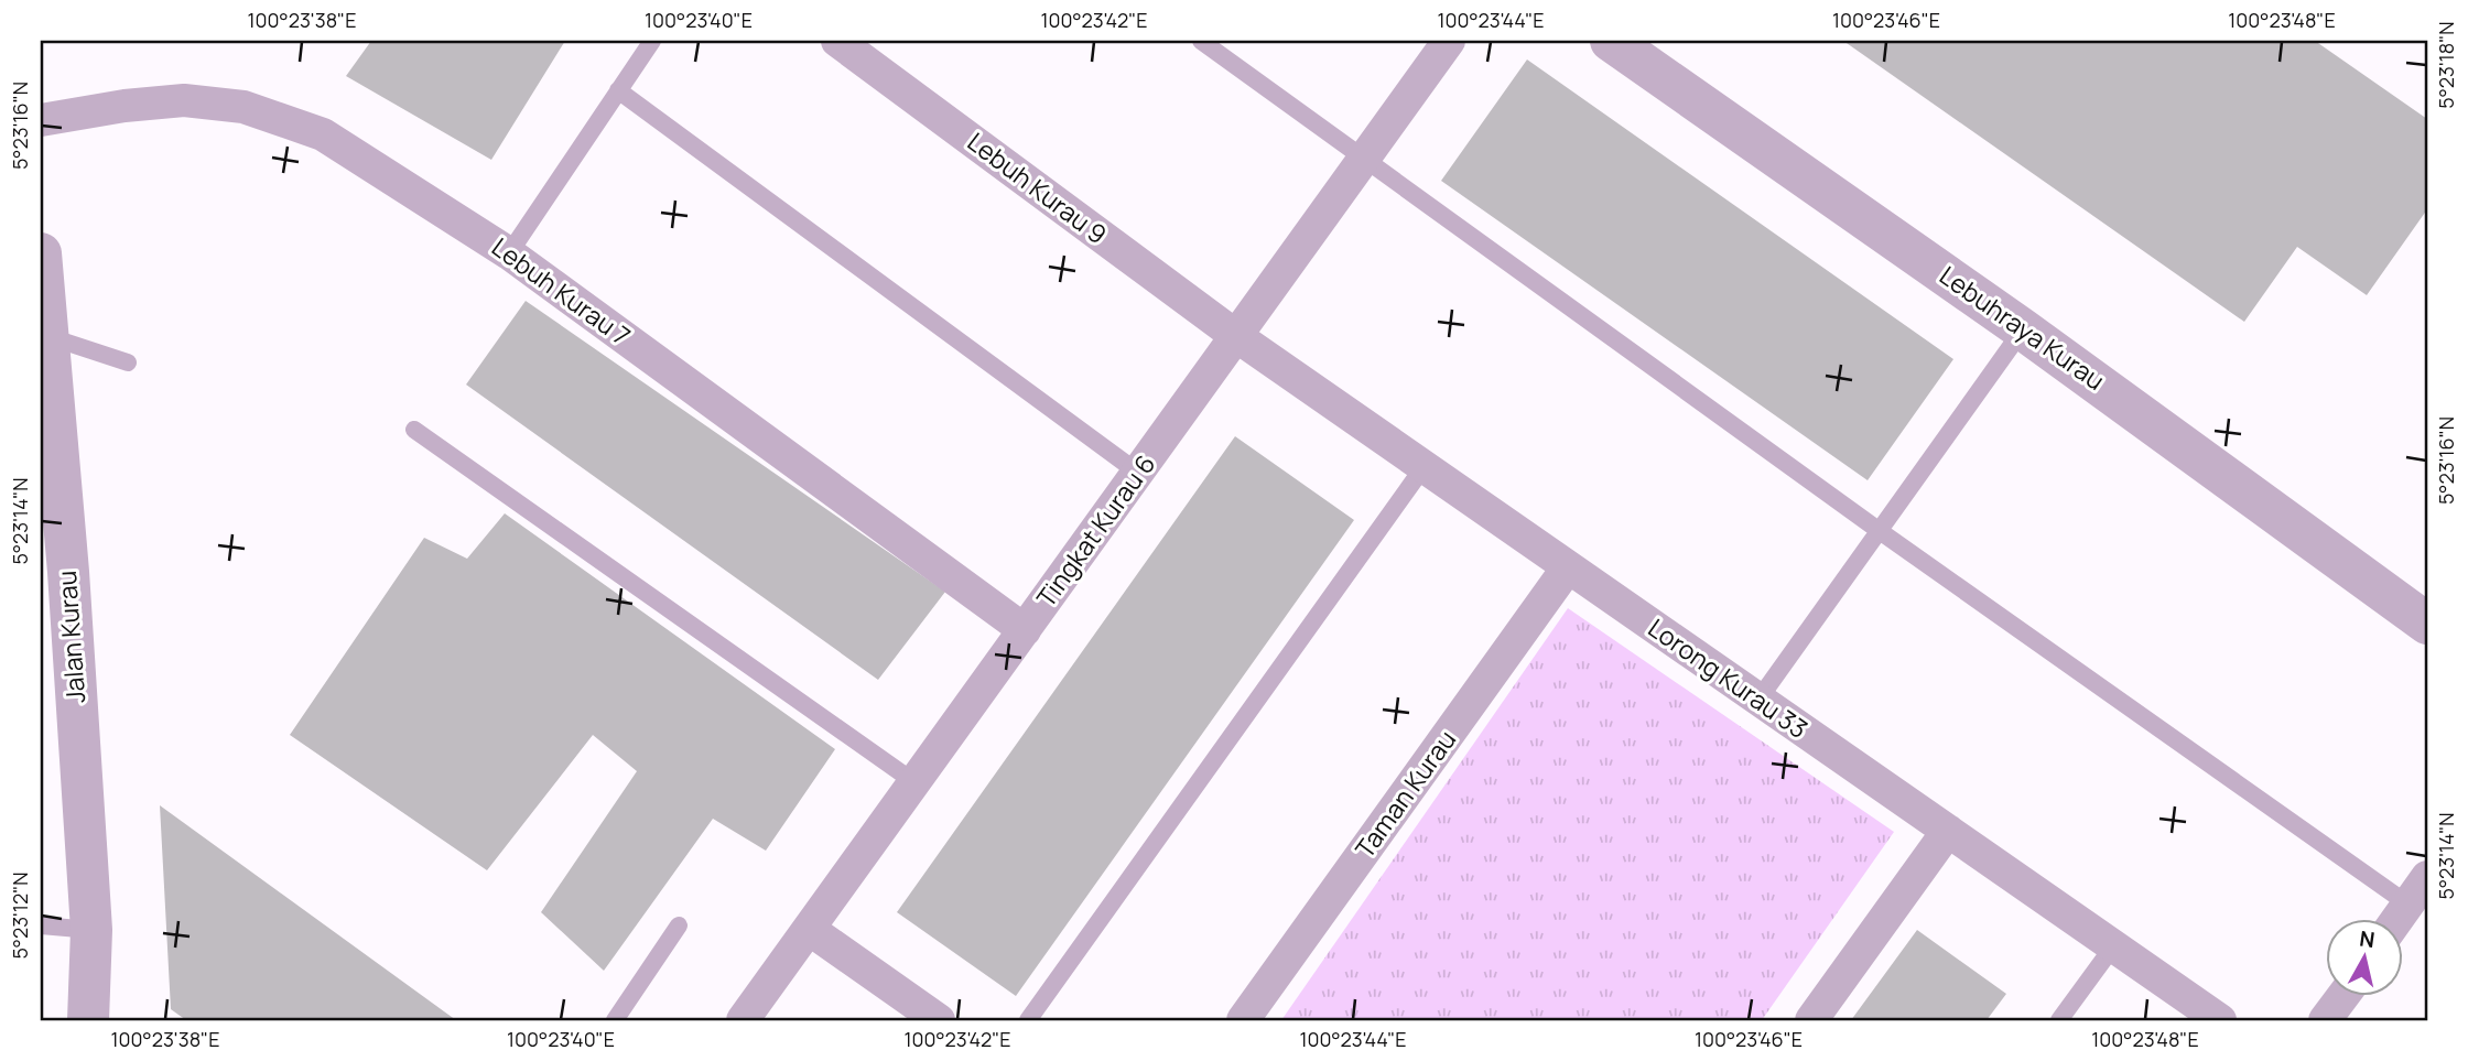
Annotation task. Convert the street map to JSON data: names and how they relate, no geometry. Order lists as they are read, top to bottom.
{
  "streets": {
    "street": [
      "Lebuh Kurau 9",
      "Lebuh Kurau 7",
      "Lebuhraya Kurau",
      "Tingkat Kurau 6",
      "Jalan Kurau",
      "Lorong Kurau 33",
      "Taman Kurau"
    ]
  },
  "crossings": [
    ["Lebuh Kurau 9", "Tingkat Kurau 6"],
    ["Lebuh Kurau 9", "Lorong Kurau 33"],
    ["Lebuh Kurau 7", "Tingkat Kurau 6"],
    ["Tingkat Kurau 6", "Lorong Kurau 33"],
    ["Lorong Kurau 33", "Taman Kurau"]
  ],
  "north": "top",
  "coordinates": [
    "100°23'38\"E",
    "100°23'40\"E",
    "100°23'42\"E",
    "100°23'44\"E",
    "100°23'46\"E",
    "100°23'48\"E",
    "5°23'18\"N",
    "5°23'16\"N",
    "5°23'14\"N",
    "5°23'12\"N"
  ]
}
